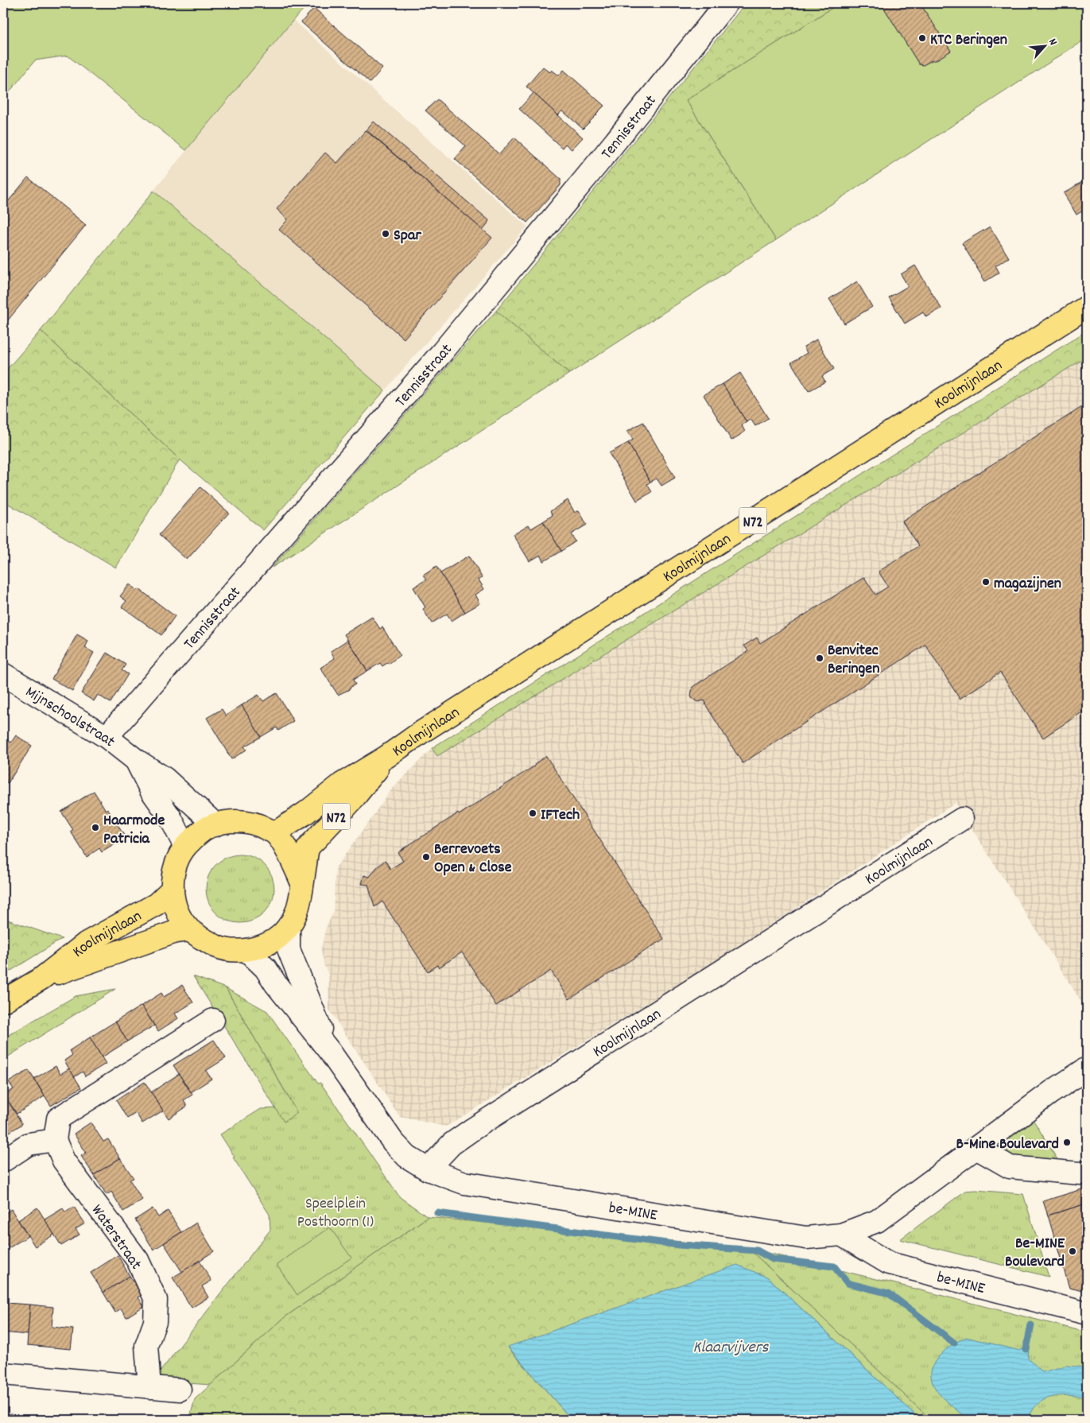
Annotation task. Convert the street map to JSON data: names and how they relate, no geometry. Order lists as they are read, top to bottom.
{
  "streets": {
    "main road": ["Koolmijnlaan", "N72"],
    "street": [
      "Tennisstraat",
      "Mijnschoolstraat",
      "be-MINE",
      "Waterstraat"
    ]
  },
  "crossings": [
    ["Tennisstraat", "Mijnschoolstraat"],
    ["Koolmijnlaan", "Mijnschoolstraat"],
    ["Koolmijnlaan", "be-MINE"]
  ],
  "water": ["Klaarvijvers"],
  "parks": ["Speelplein Posthoorn (1)"],
  "places": [
    "KTC Beringen",
    "Spar",
    "magazijnen",
    "Benvitec Beringen",
    "IFTech",
    "Haarmode Patricia",
    "Berrevoets Open & Close",
    "B-Mine Boulevard",
    "Be-MINE Boulevard"
  ],
  "north": "top right"
}
